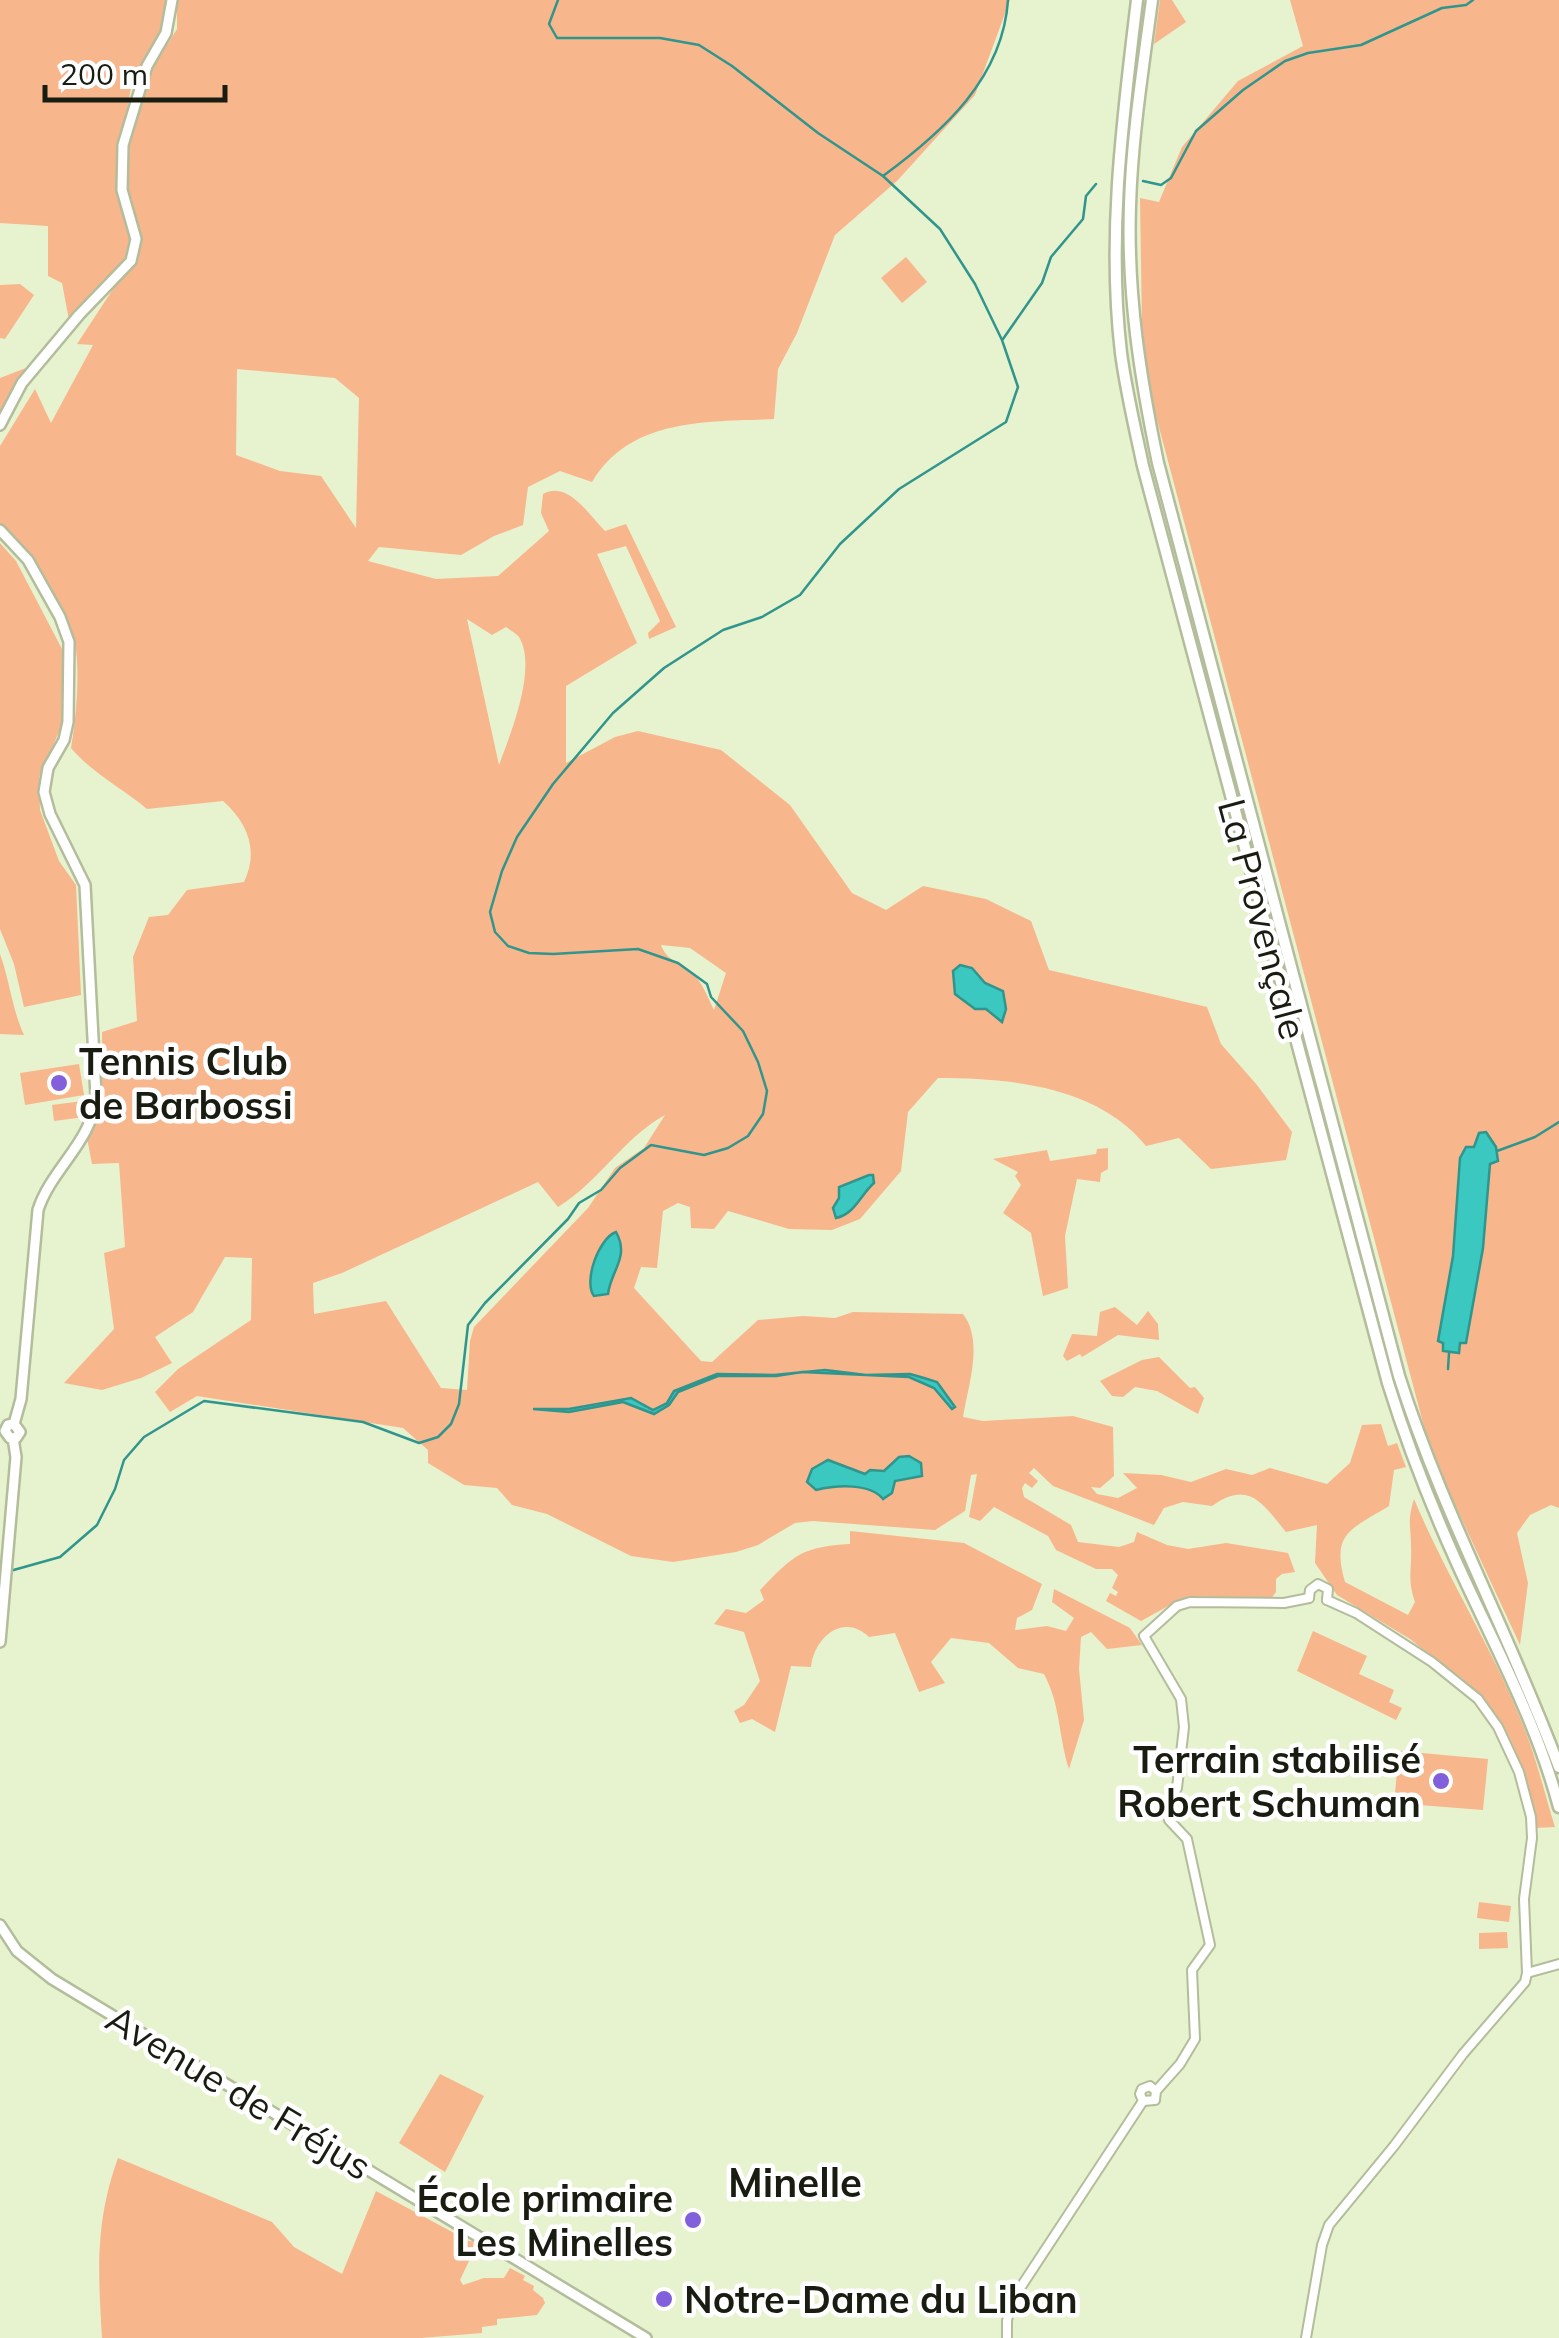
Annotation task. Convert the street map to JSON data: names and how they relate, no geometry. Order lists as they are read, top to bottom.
{
  "streets": {
    "highway": ["La Provençale"],
    "main road": ["Avenue de Fréjus"]
  },
  "districts": ["Minelle"],
  "places": [
    "Tennis Club de Barbossi",
    "Terrain stabilisé Robert Schuman",
    "École primaire Les Minelles",
    "Notre-Dame du Liban"
  ],
  "scale_bar": "200 m"
}
